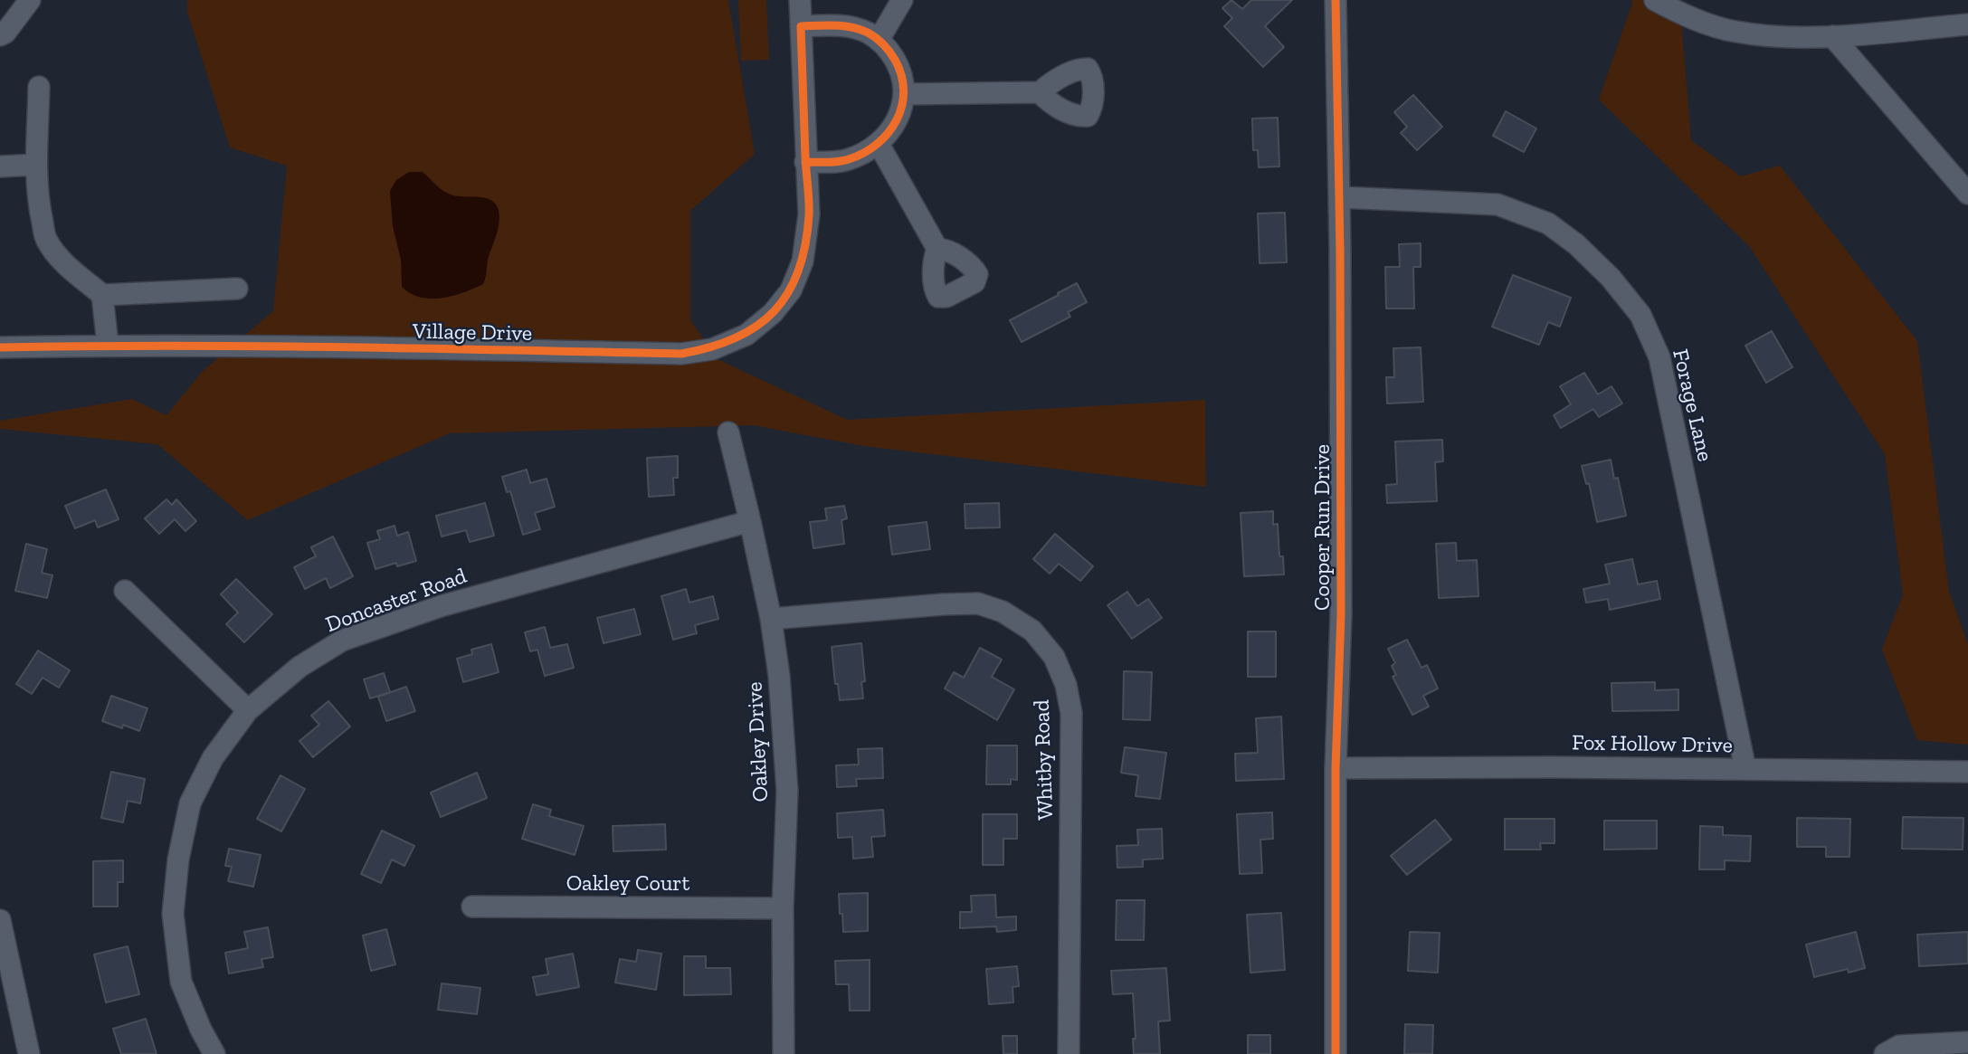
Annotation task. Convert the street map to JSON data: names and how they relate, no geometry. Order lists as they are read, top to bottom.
{
  "streets": {
    "street": [
      "Village Drive",
      "Forage Lane",
      "Cooper Run Drive",
      "Doncaster Road",
      "Oakley Drive",
      "Fox Hollow Drive",
      "Whitby Road",
      "Oakley Court"
    ]
  },
  "crossings": [
    ["Forage Lane", "Cooper Run Drive"],
    ["Forage Lane", "Fox Hollow Drive"],
    ["Cooper Run Drive", "Fox Hollow Drive"],
    ["Doncaster Road", "Oakley Drive"],
    ["Oakley Drive", "Whitby Road"],
    ["Oakley Drive", "Oakley Court"]
  ]
}
